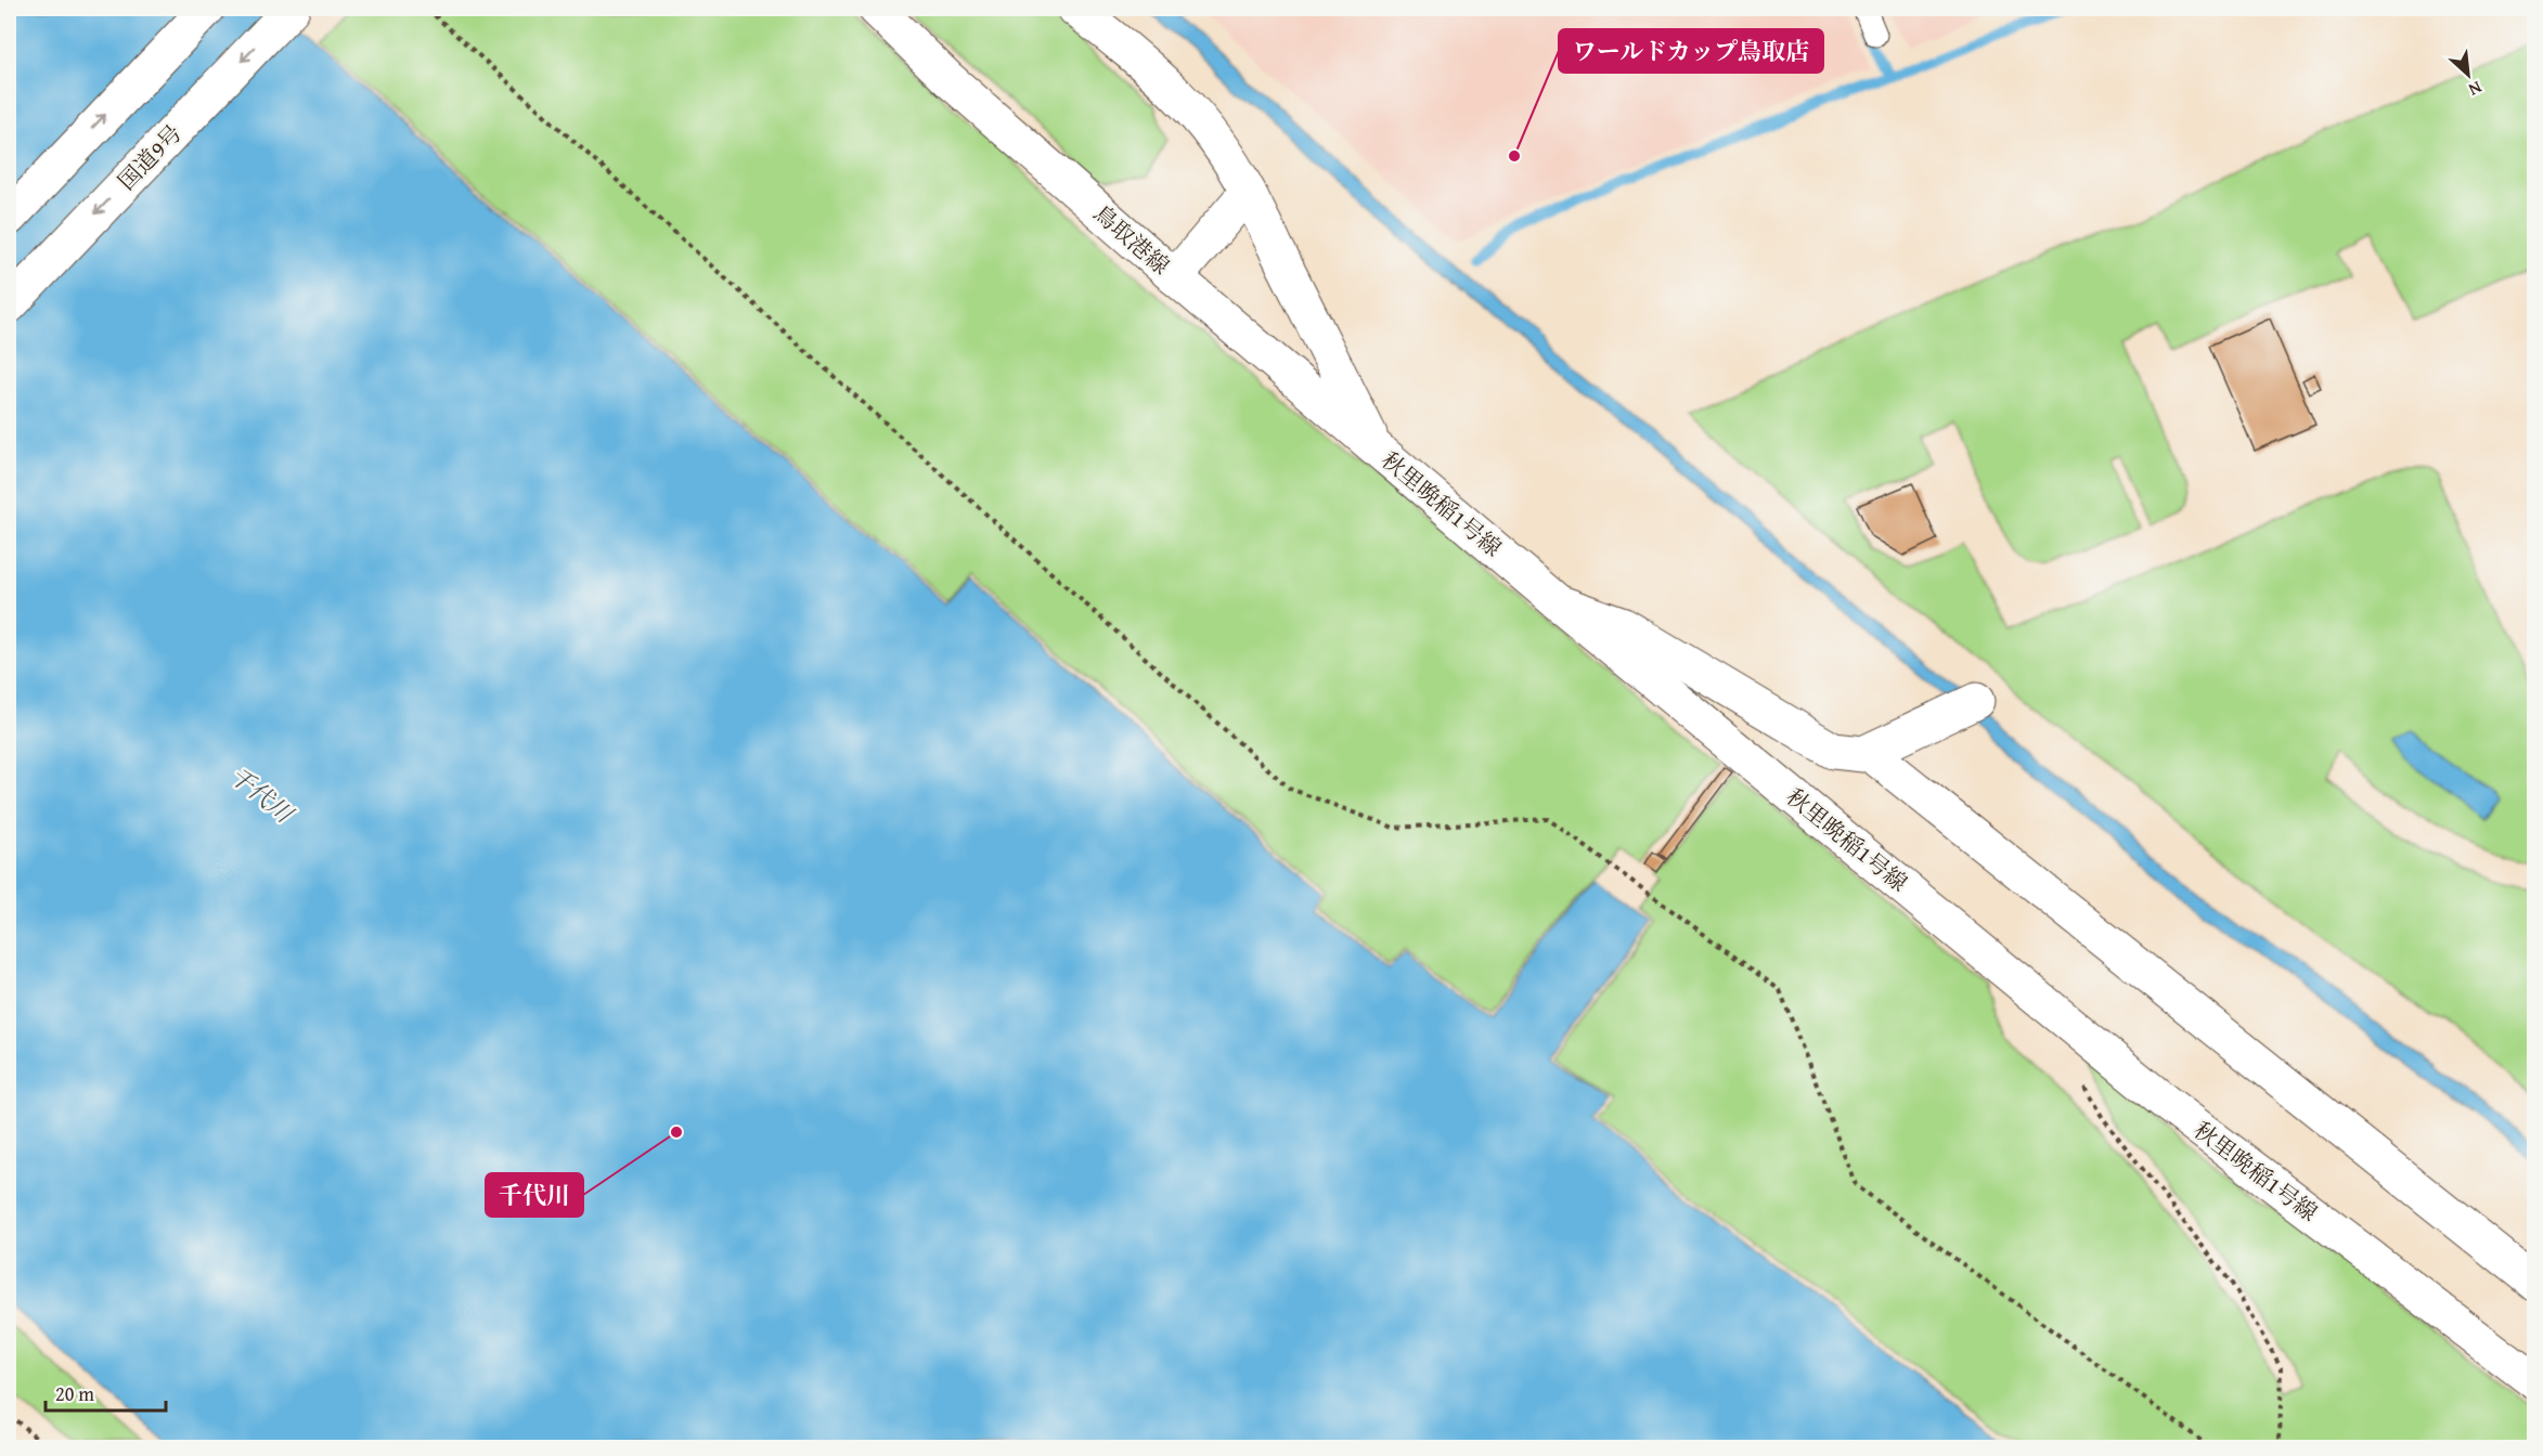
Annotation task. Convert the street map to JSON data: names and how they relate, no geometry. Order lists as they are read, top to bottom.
{
  "streets": {
    "main road": ["国道9号", "鳥取港線", "秋里晩稲1号線"]
  },
  "crossings": [
    ["鳥取港線", "秋里晩稲1号線"]
  ],
  "water": ["千代川"],
  "places": ["ワールドカップ鳥取店", "千代川"],
  "scale_bar": "20 m",
  "north": "bottom right"
}
